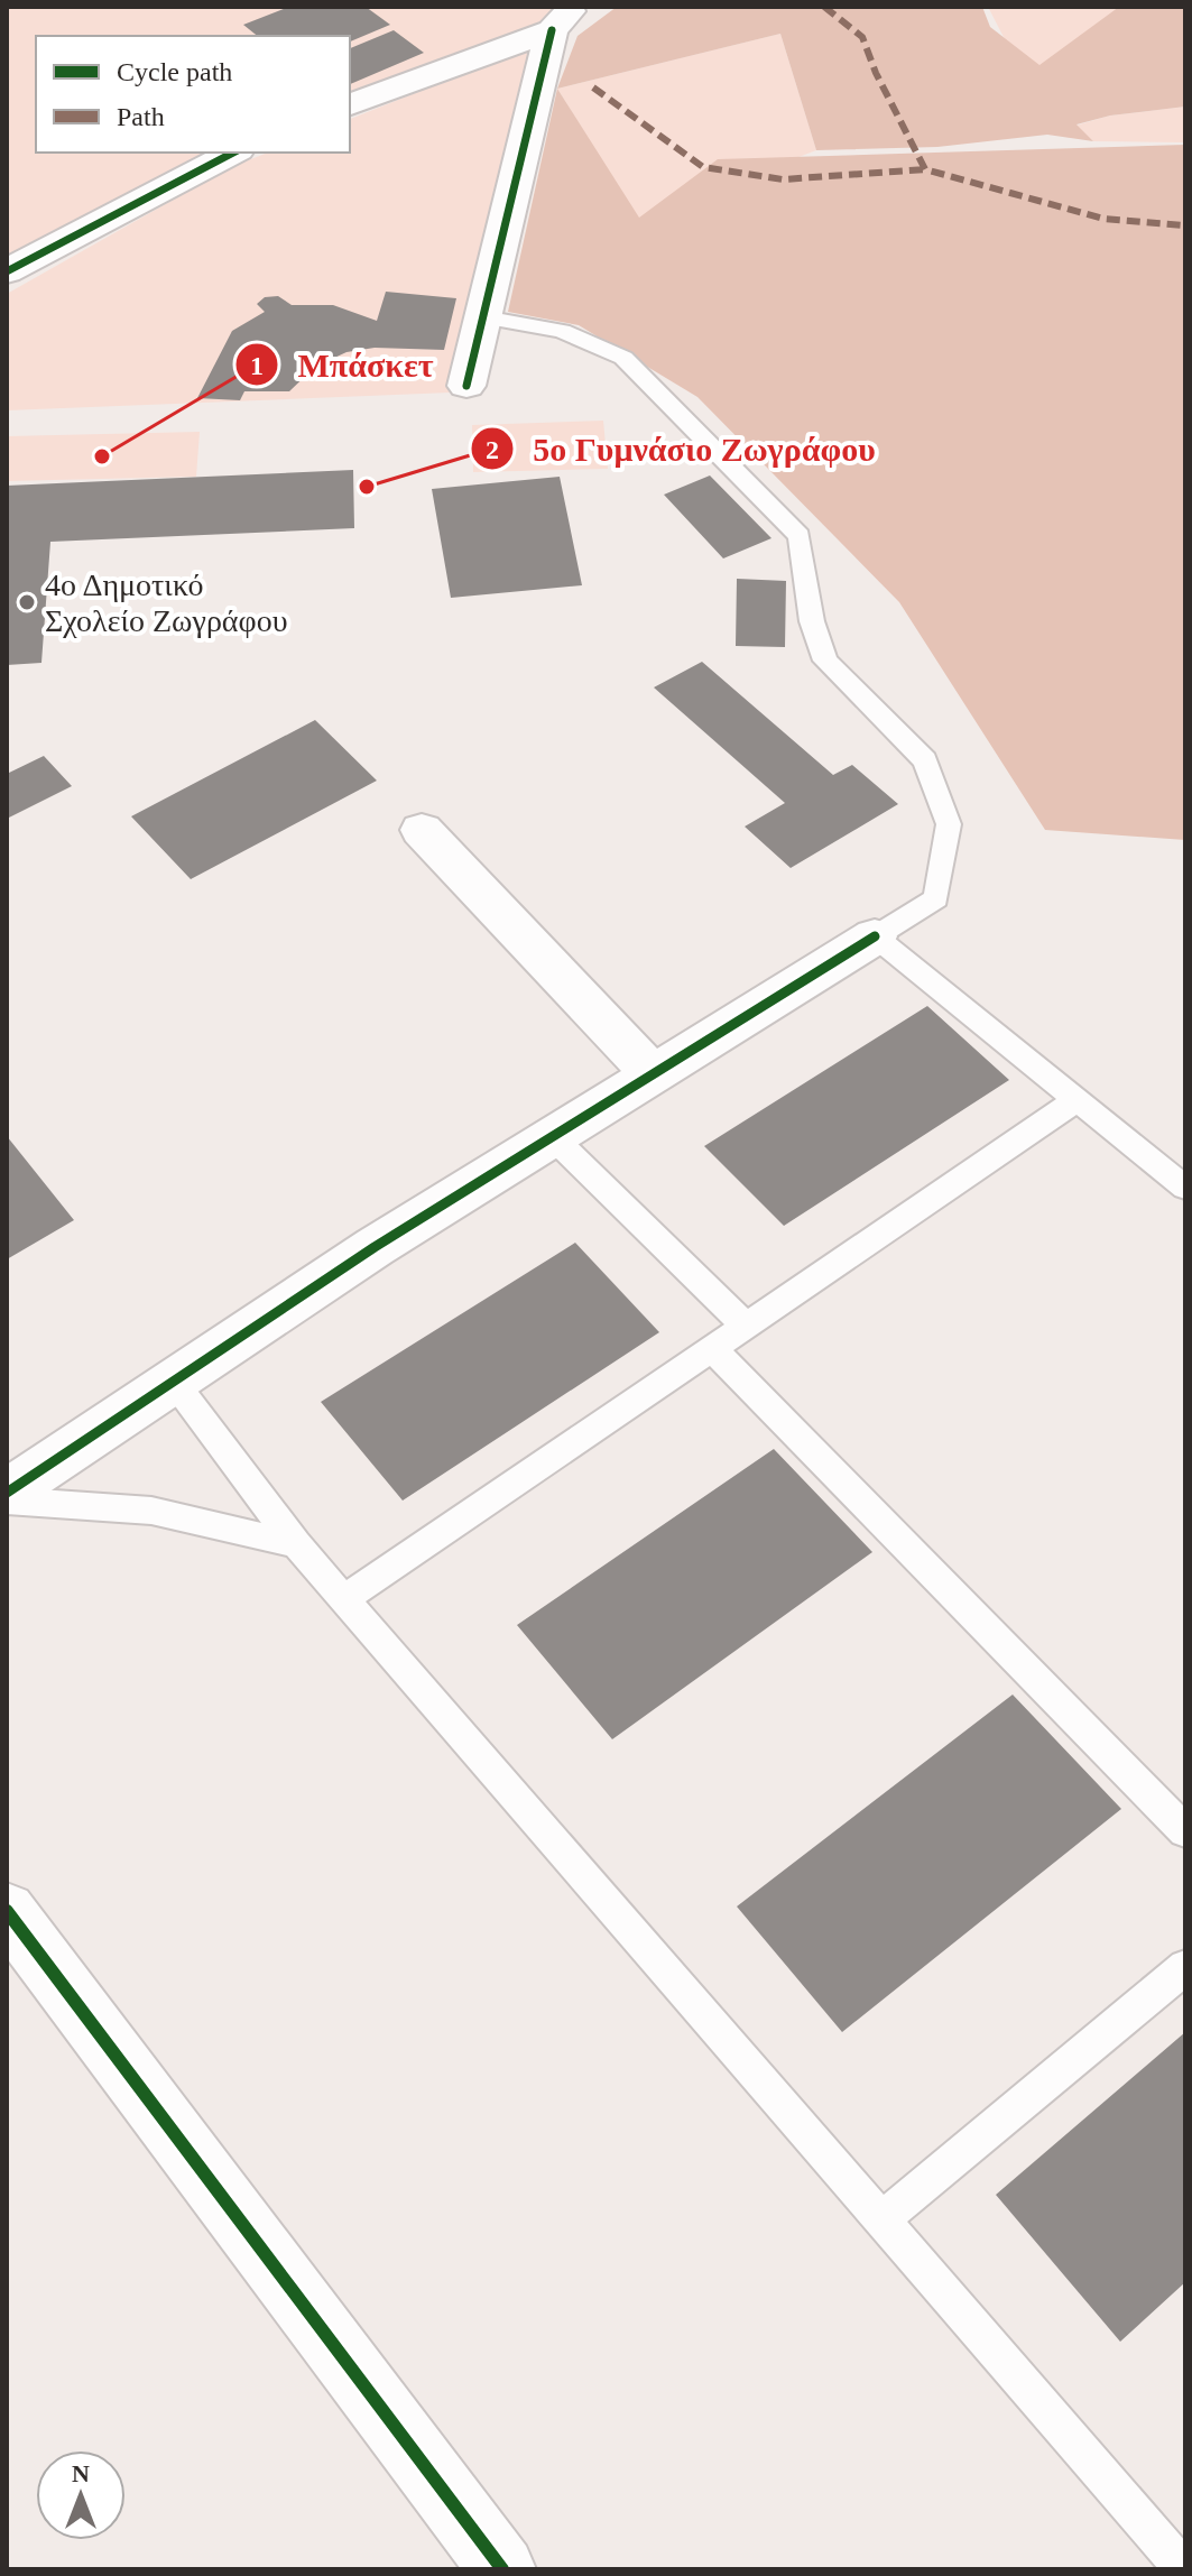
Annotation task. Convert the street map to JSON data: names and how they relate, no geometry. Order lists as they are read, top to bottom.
{
  "places": ["Μπάσκετ", "5ο Γυμνάσιο Ζωγράφου", "4ο Δημοτικό Σχολείο Ζωγράφου"],
  "legend": ["Cycle path", "Path"],
  "north": "top"
}
